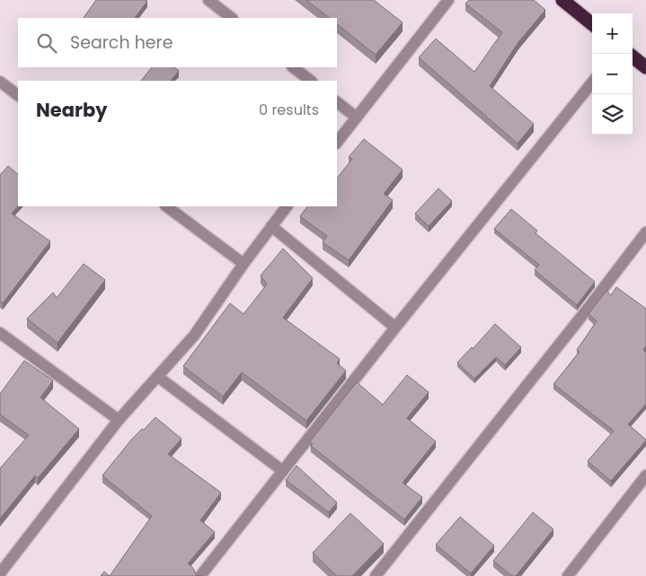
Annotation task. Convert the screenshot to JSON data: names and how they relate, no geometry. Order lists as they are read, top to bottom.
{
  "page": {
    "map_buttons": ["+", "−"],
    "search": "Search here",
    "heading": ["Nearby", "0 results"]
  }
}
